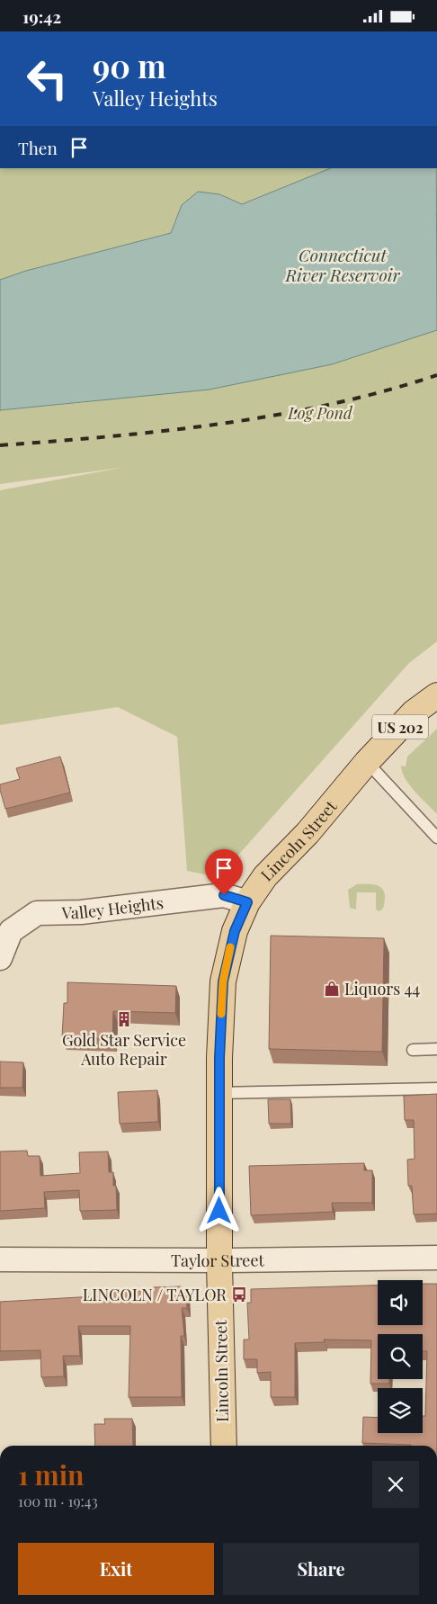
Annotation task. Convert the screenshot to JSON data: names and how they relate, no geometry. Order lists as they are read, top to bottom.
{
  "streets": {
    "main road": ["US 202", "Lincoln Street"],
    "street": ["Valley Heights", "Taylor Street"]
  },
  "crossings": [
    ["Lincoln Street", "Valley Heights"],
    ["Lincoln Street", "Taylor Street"]
  ],
  "water": ["Connecticut River Reservoir"],
  "parks": ["Log Pond"],
  "places": {
    "shop": ["Liquors 44"],
    "building": ["Gold Star Service Auto Repair"],
    "bus stop": ["LINCOLN / TAYLOR"]
  },
  "page": {
    "status": "19:42",
    "turn": ["90 m", "Valley Heights"],
    "then": "Then",
    "heading": ["1 min", "100 m · 19:43"],
    "buttons": ["Exit", "Share"]
  }
}
